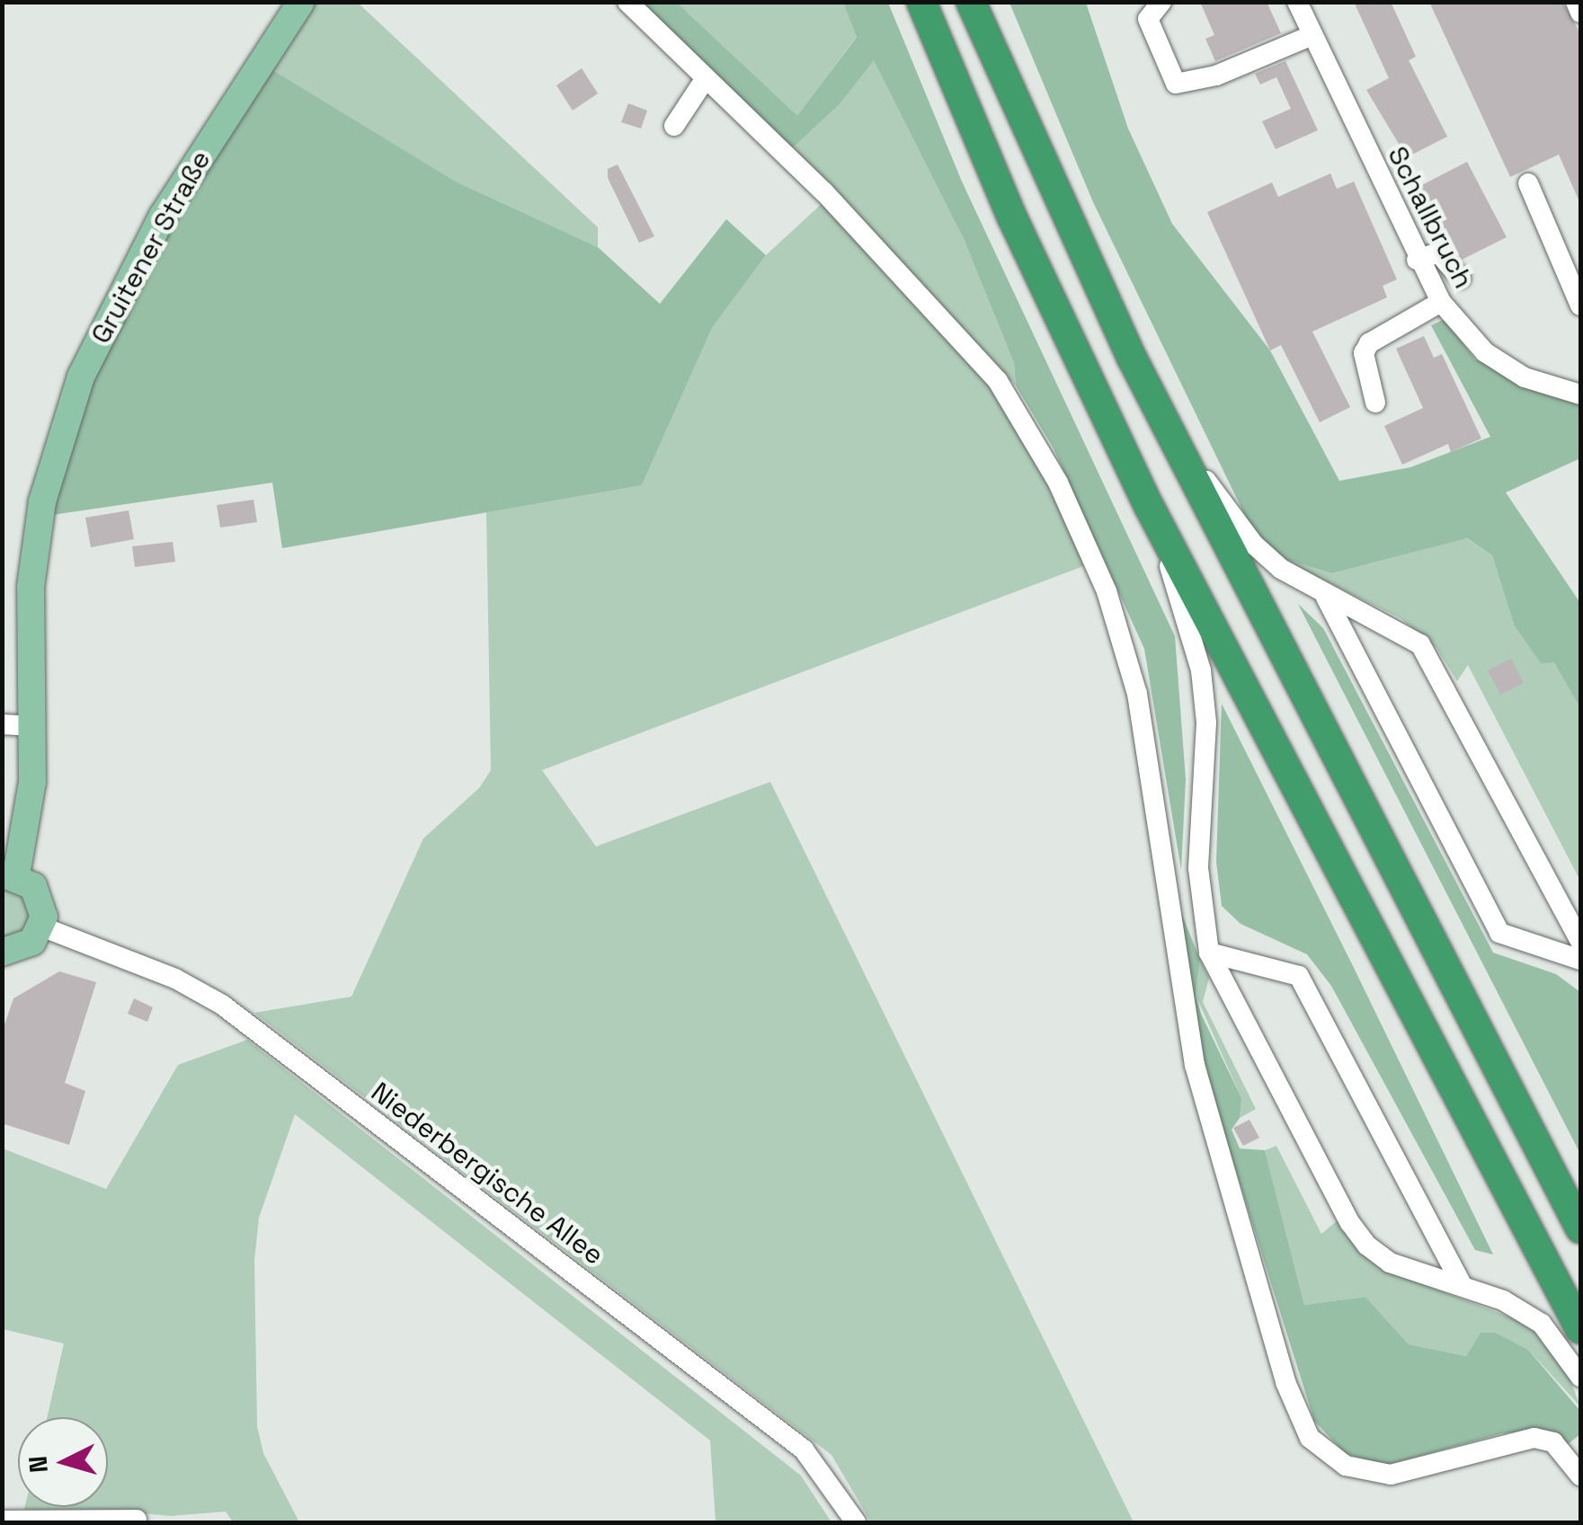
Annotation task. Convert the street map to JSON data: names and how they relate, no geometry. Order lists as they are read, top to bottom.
{
  "streets": {
    "main road": ["Gruitener Straße"],
    "street": ["Schallbruch", "Niederbergische Allee"]
  },
  "north": "left"
}
